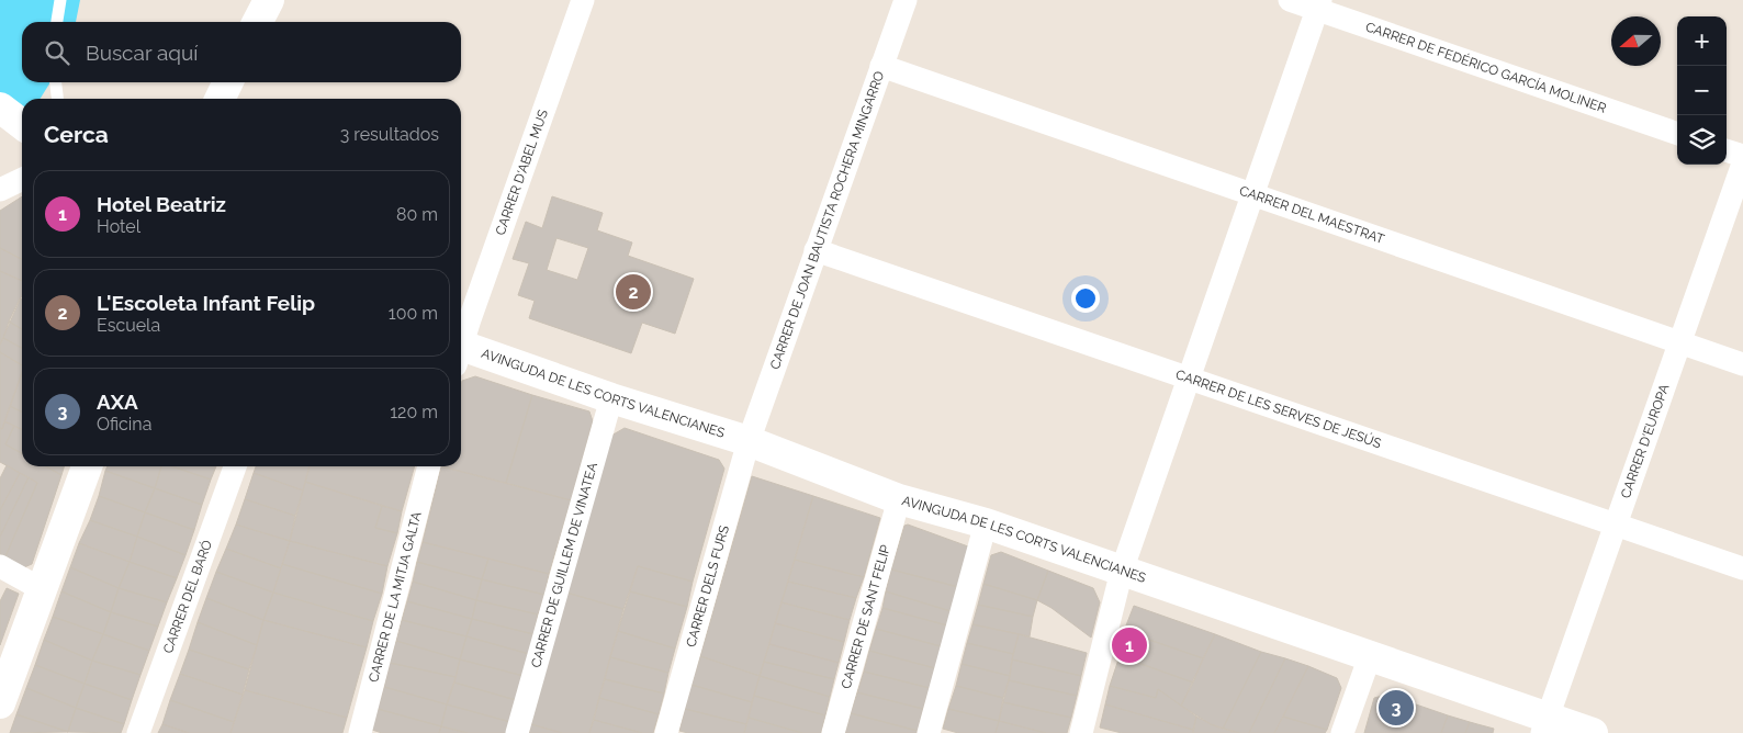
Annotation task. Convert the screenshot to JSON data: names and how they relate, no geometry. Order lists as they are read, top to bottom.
{
  "streets": {
    "street": [
      "CARRER DE FEDÉRICO GARCÍA MOLINER",
      "CARRER D'ABEL MUS",
      "CARRER DEL MAESTRAT",
      "CARRER DE JOAN BAUTISTA ROCHERA MINGARRO",
      "AVINGUDA DE LES CORTS VALENCIANES",
      "CARRER DE LES SERVES DE JESÚS",
      "CARRER D'EUROPA",
      "CARRER DE GUILLEM DE VINATEA",
      "CARRER DELS FURS",
      "CARRER DEL BARÓ",
      "CARRER DE LA MITJA GALTA",
      "CARRER DE SANT FELIP"
    ]
  },
  "crossings": [
    ["CARRER DEL MAESTRAT", "CARRER DE JOAN BAUTISTA ROCHERA MINGARRO"],
    ["CARRER DEL MAESTRAT", "CARRER D'EUROPA"],
    ["CARRER DE JOAN BAUTISTA ROCHERA MINGARRO", "AVINGUDA DE LES CORTS VALENCIANES"],
    ["CARRER DE JOAN BAUTISTA ROCHERA MINGARRO", "CARRER DE LES SERVES DE JESÚS"],
    ["CARRER DE JOAN BAUTISTA ROCHERA MINGARRO", "CARRER DELS FURS"],
    ["AVINGUDA DE LES CORTS VALENCIANES", "CARRER D'EUROPA"],
    ["AVINGUDA DE LES CORTS VALENCIANES", "CARRER DE GUILLEM DE VINATEA"],
    ["AVINGUDA DE LES CORTS VALENCIANES", "CARRER DELS FURS"],
    ["AVINGUDA DE LES CORTS VALENCIANES", "CARRER DE SANT FELIP"],
    ["CARRER DE LES SERVES DE JESÚS", "CARRER D'EUROPA"]
  ],
  "north": "left",
  "page": {
    "map_buttons": ["+", "−"],
    "search": "Buscar aquí",
    "heading": ["Cerca", "3 resultados"],
    "list": [
      {
        "mark": "1",
        "name": "Hotel Beatriz",
        "note": "Hotel",
        "value": "80 m"
      },
      {
        "mark": "2",
        "name": "L'Escoleta Infant Felip",
        "note": "Escuela",
        "value": "100 m"
      },
      {
        "mark": "3",
        "name": "AXA",
        "note": "Oficina",
        "value": "120 m"
      }
    ],
    "pins": ["2", "1", "3"]
  }
}
